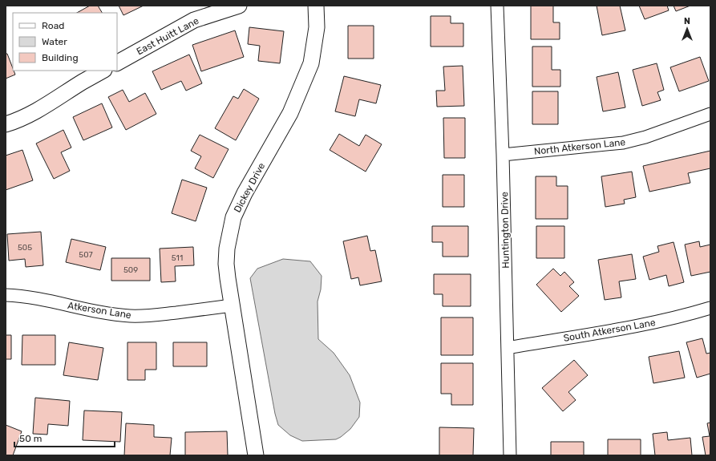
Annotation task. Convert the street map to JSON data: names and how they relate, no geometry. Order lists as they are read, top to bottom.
{
  "streets": {
    "street": [
      "East Huitt Lane",
      "North Atkerson Lane",
      "Dickey Drive",
      "Huntington Drive",
      "Atkerson Lane",
      "South Atkerson Lane"
    ]
  },
  "crossings": [
    ["North Atkerson Lane", "Huntington Drive"],
    ["Dickey Drive", "Atkerson Lane"],
    ["Huntington Drive", "South Atkerson Lane"]
  ],
  "house_numbers": [
    "505",
    "507",
    "511",
    "509"
  ],
  "legend": ["Road", "Water", "Building"],
  "scale_bar": "50 m",
  "north": "top"
}
